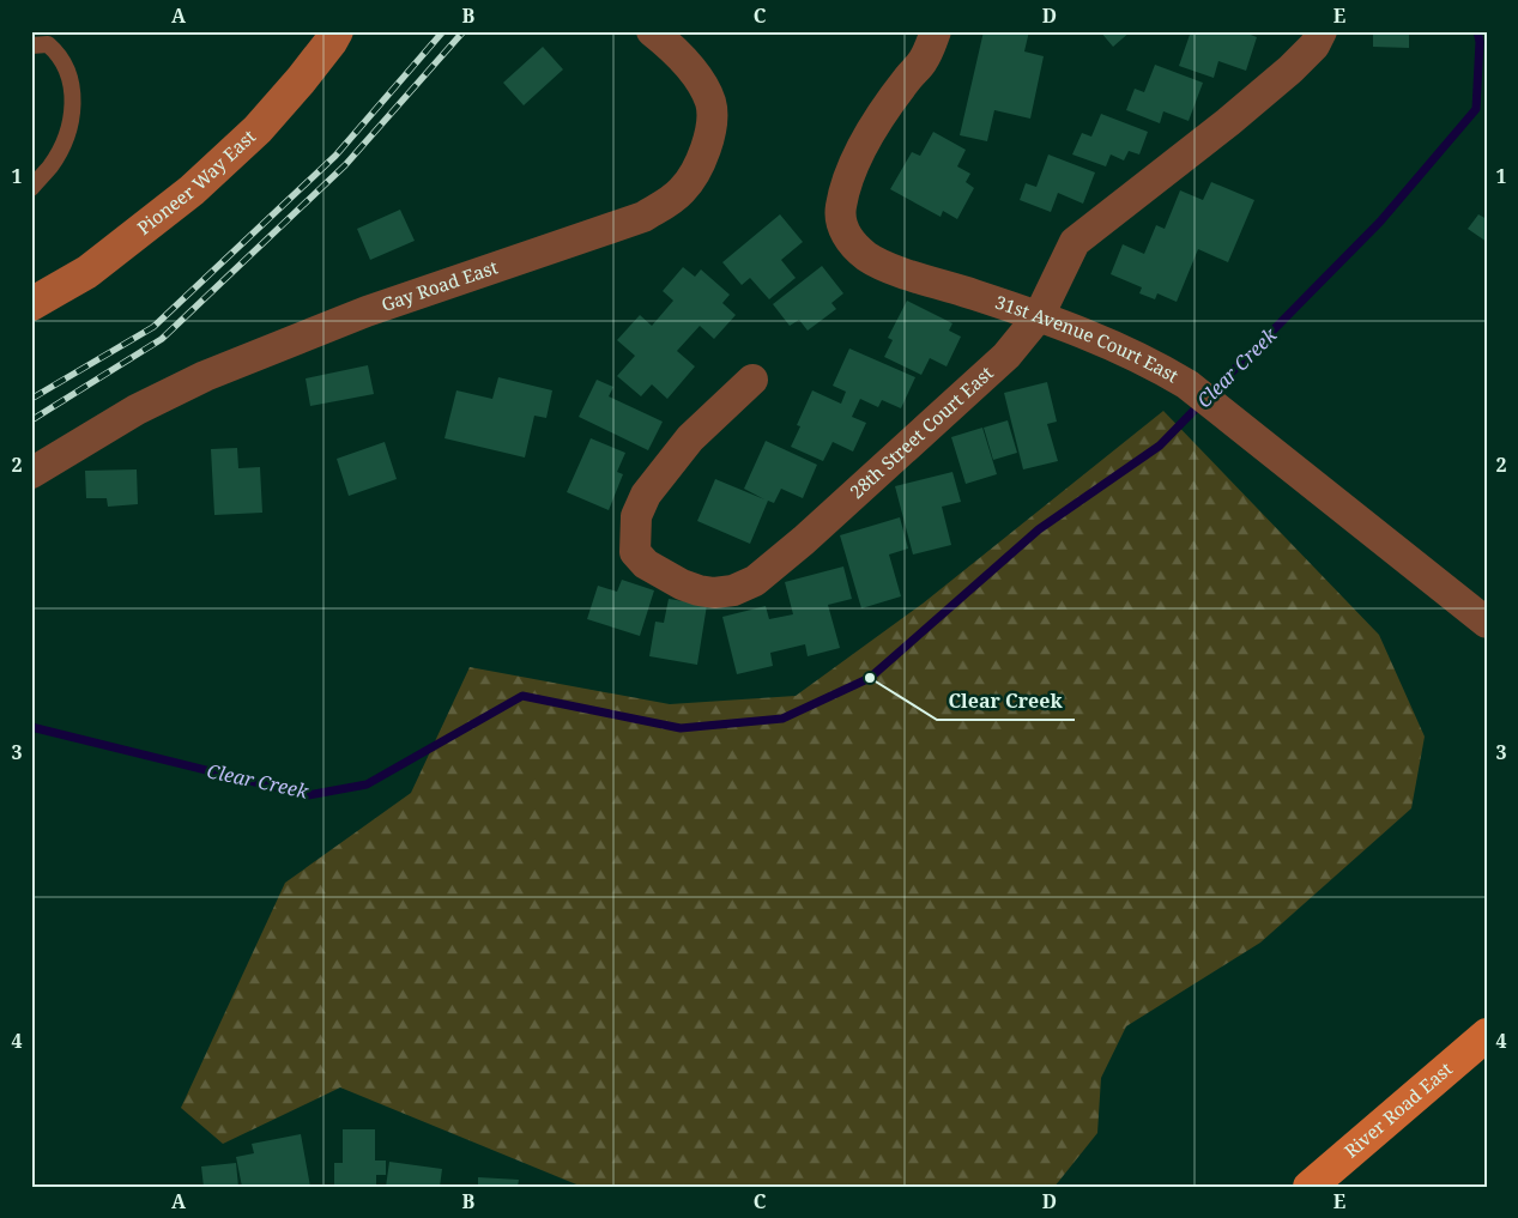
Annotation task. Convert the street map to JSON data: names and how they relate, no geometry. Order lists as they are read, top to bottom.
{
  "streets": {
    "main road": ["Pioneer Way East", "River Road East"],
    "street": ["Gay Road East", "31st Avenue Court East", "28th Street Court East"]
  },
  "crossings": [
    ["31st Avenue Court East", "28th Street Court East"]
  ],
  "water": ["Clear Creek"],
  "places": ["Clear Creek"],
  "grid": {
    "columns": [
      "A",
      "B",
      "C",
      "D",
      "E"
    ],
    "rows": [
      "1",
      "2",
      "3",
      "4"
    ]
  }
}
